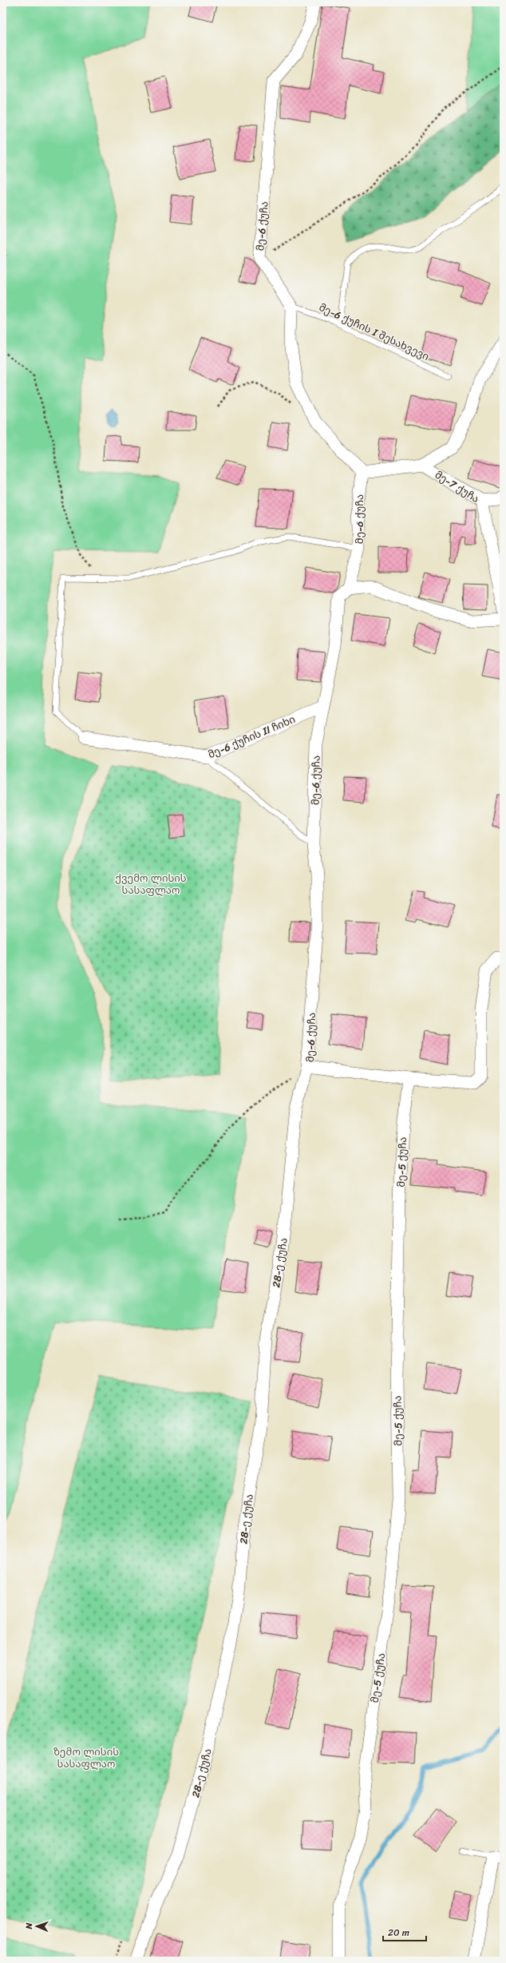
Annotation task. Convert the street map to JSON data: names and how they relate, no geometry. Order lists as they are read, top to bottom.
{
  "streets": {
    "street": [
      "მე-6 ქუჩა",
      "მე-7 ქუჩა",
      "მე-6 ქუჩის II ჩიხი",
      "მე-5 ქუჩა",
      "28-ე ქუჩა"
    ],
    "lane": ["მე-6 ქუჩის I შესახვევი"]
  },
  "crossings": [
    ["მე-6 ქუჩა", "მე-6 ქუჩის I შესახვევი"],
    ["მე-6 ქუჩა", "მე-6 ქუჩის II ჩიხი"],
    ["მე-6 ქუჩა", "მე-5 ქუჩა"],
    ["მე-6 ქუჩა", "28-ე ქუჩა"]
  ],
  "parks": ["ქვემო ლისის სასაფლაო", "ზემო ლისის სასაფლაო"],
  "scale_bar": "20 m",
  "north": "left"
}
